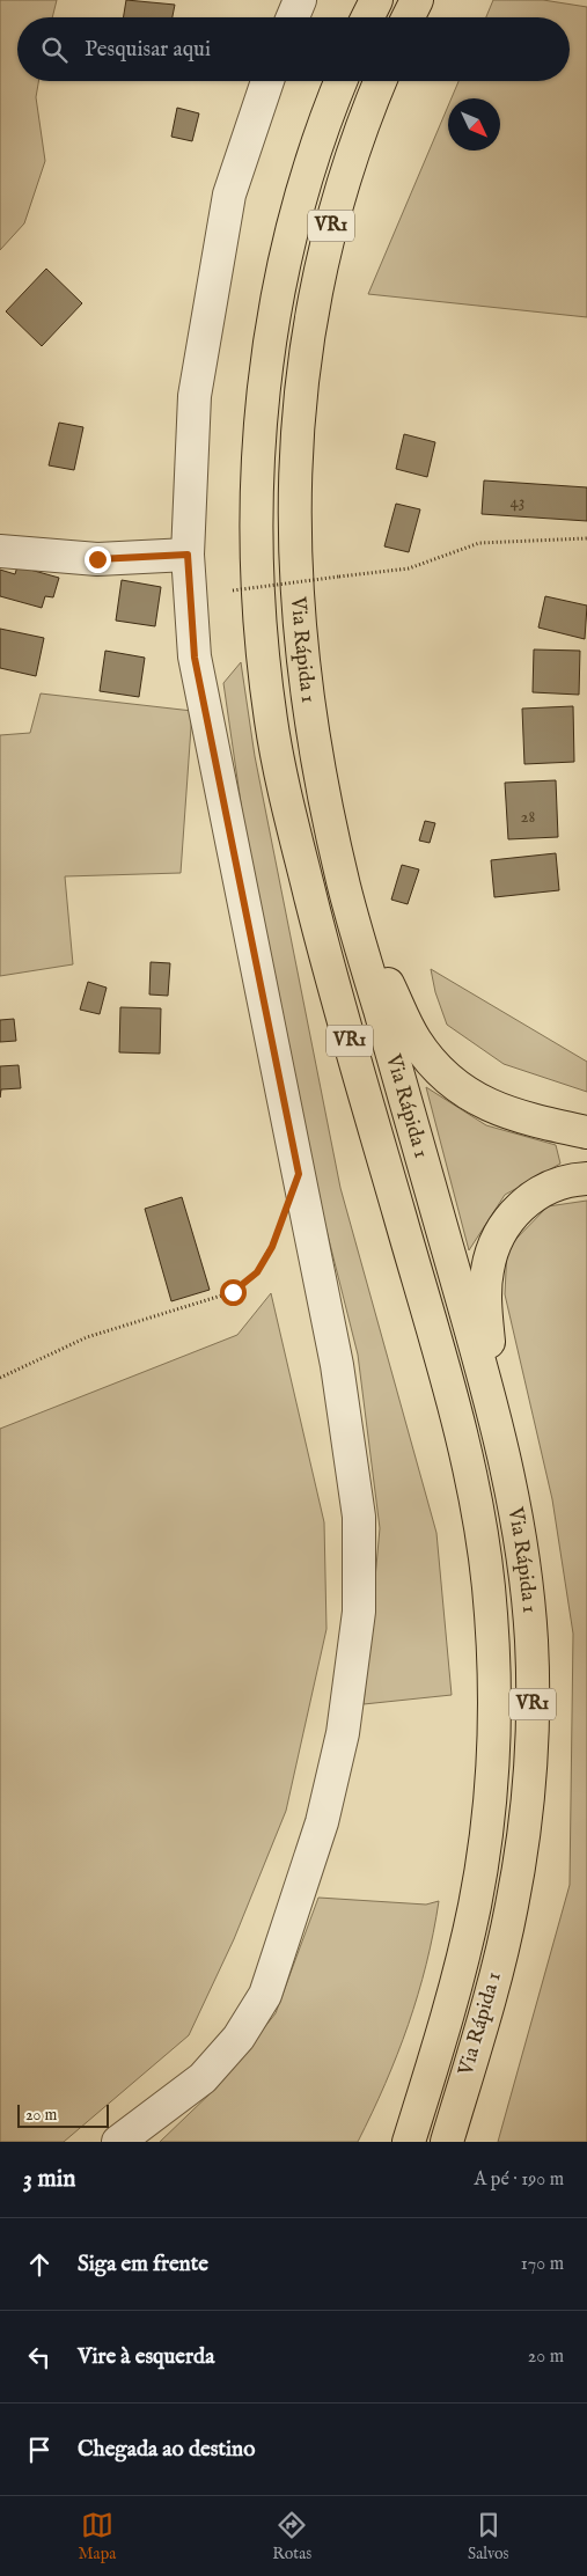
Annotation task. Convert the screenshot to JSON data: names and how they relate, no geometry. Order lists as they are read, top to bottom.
{
  "streets": {
    "highway": ["VR1", "Via Rápida 1"]
  },
  "house_numbers": ["43", "28"],
  "scale_bar": "20 m",
  "north": "bottom right",
  "page": {
    "search": "Pesquisar aqui",
    "scale": "20 m",
    "heading": ["3 min", "A pé · 190 m"],
    "list": [
      ["Siga em frente", "170 m"],
      ["Vire à esquerda", "20 m"],
      "Chegada ao destino"
    ],
    "nav": ["Mapa", "Rotas", "Salvos"]
  }
}
